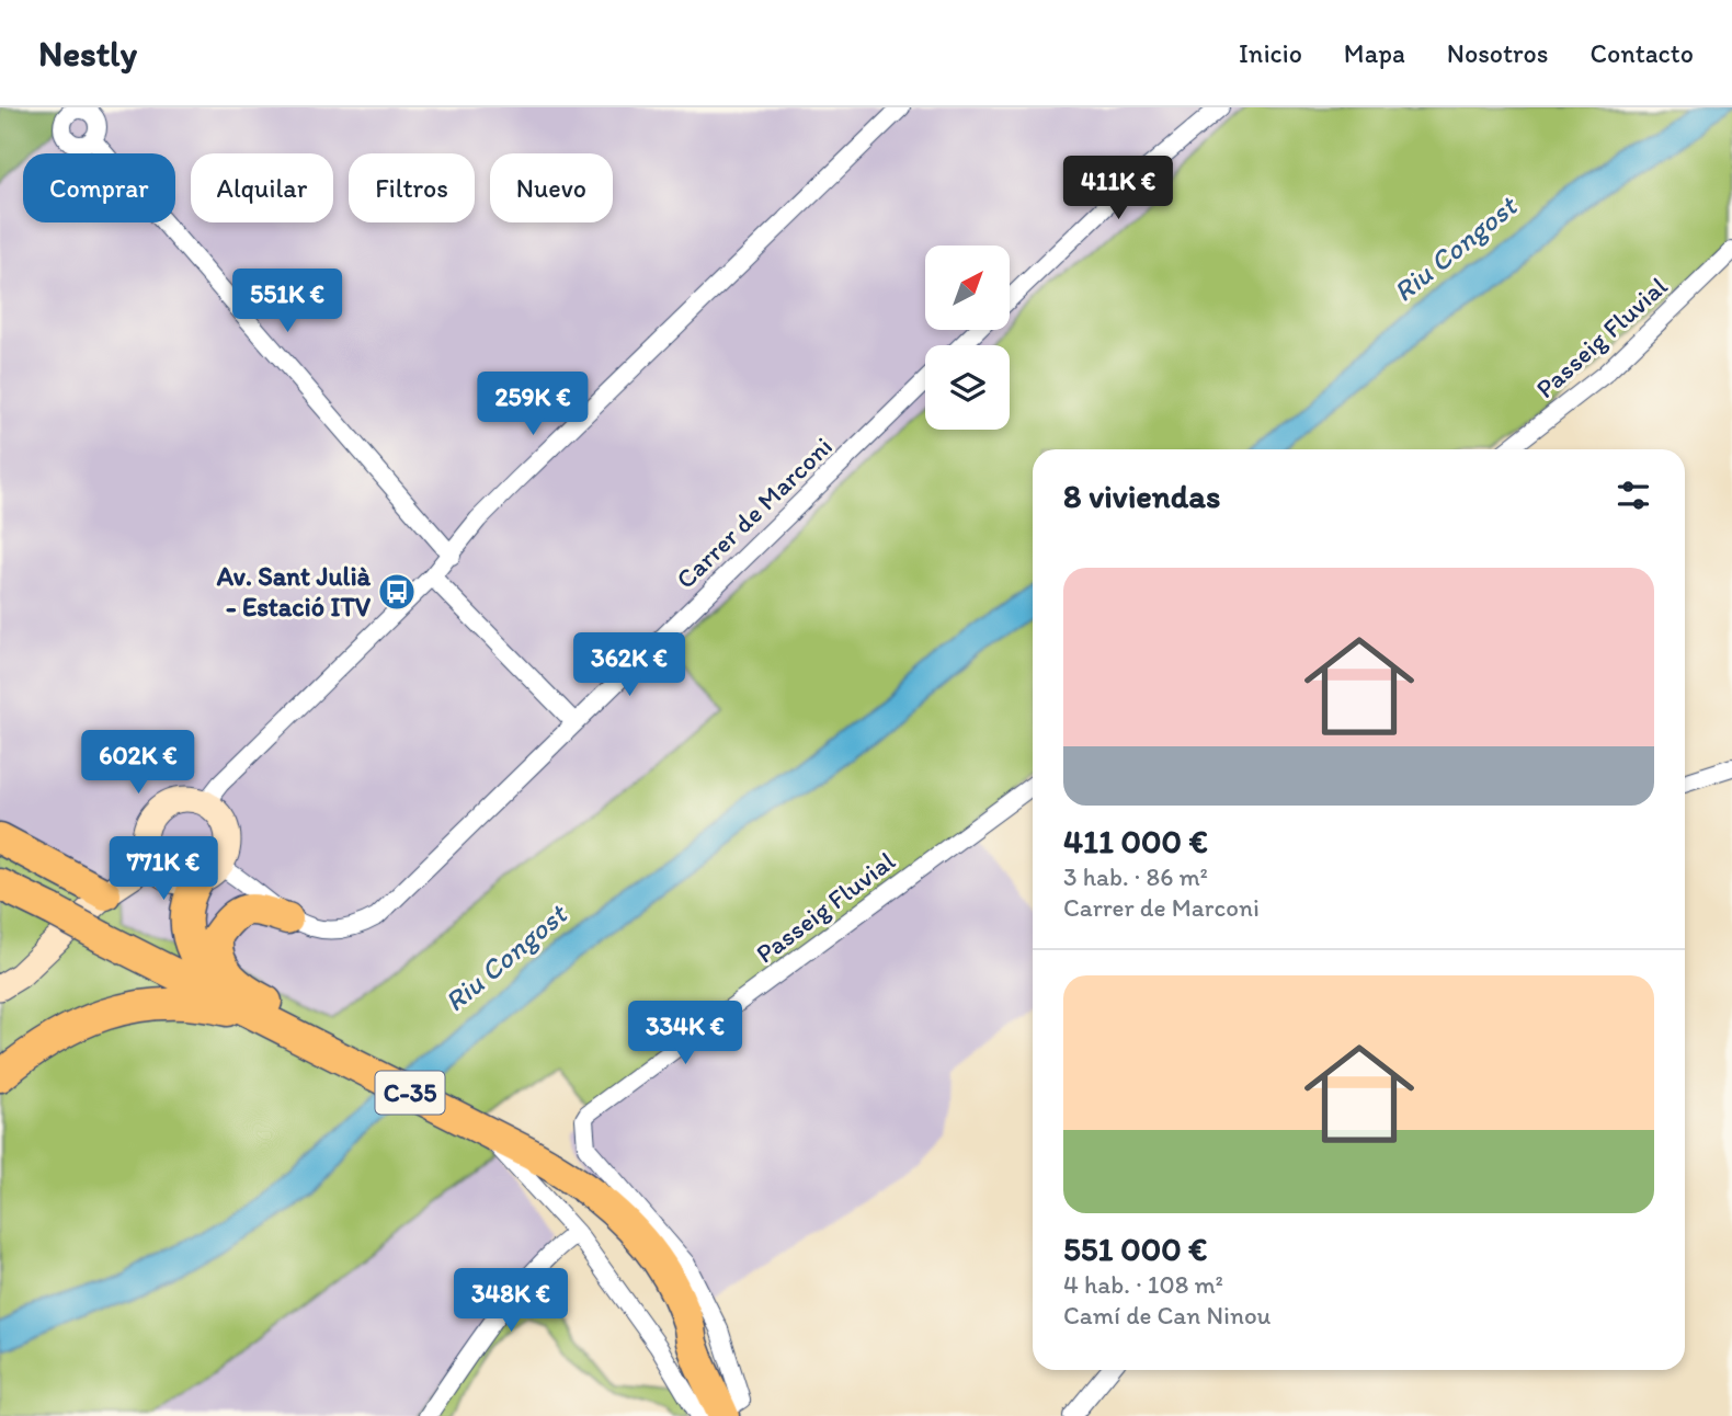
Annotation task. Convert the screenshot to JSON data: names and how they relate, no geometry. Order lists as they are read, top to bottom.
{
  "streets": {
    "highway": ["C-35"],
    "street": ["Passeig Fluvial", "Carrer de Marconi"]
  },
  "crossings": [
    ["Passeig Fluvial", "C-35"]
  ],
  "water": ["Riu Congost"],
  "places": {
    "bus stop": ["Av. Sant Julià - Estació ITV"]
  },
  "north": "top right",
  "page": {
    "header": "Nestly",
    "nav": [
      "Inicio",
      "Mapa",
      "Nosotros",
      "Contacto"
    ],
    "chip": [
      "Comprar",
      "Alquilar",
      "Filtros",
      "Nuevo"
    ],
    "price": [
      "411K €",
      "551K €",
      "259K €",
      "362K €",
      "602K €",
      "771K €",
      "334K €",
      "348K €"
    ],
    "heading": "8 viviendas",
    "list": [
      {
        "name": "411 000 €",
        "note": "3 hab. · 86 m² · Carrer de Marconi"
      },
      {
        "name": "551 000 €",
        "note": "4 hab. · 108 m² · Camí de Can Ninou"
      }
    ]
  }
}
